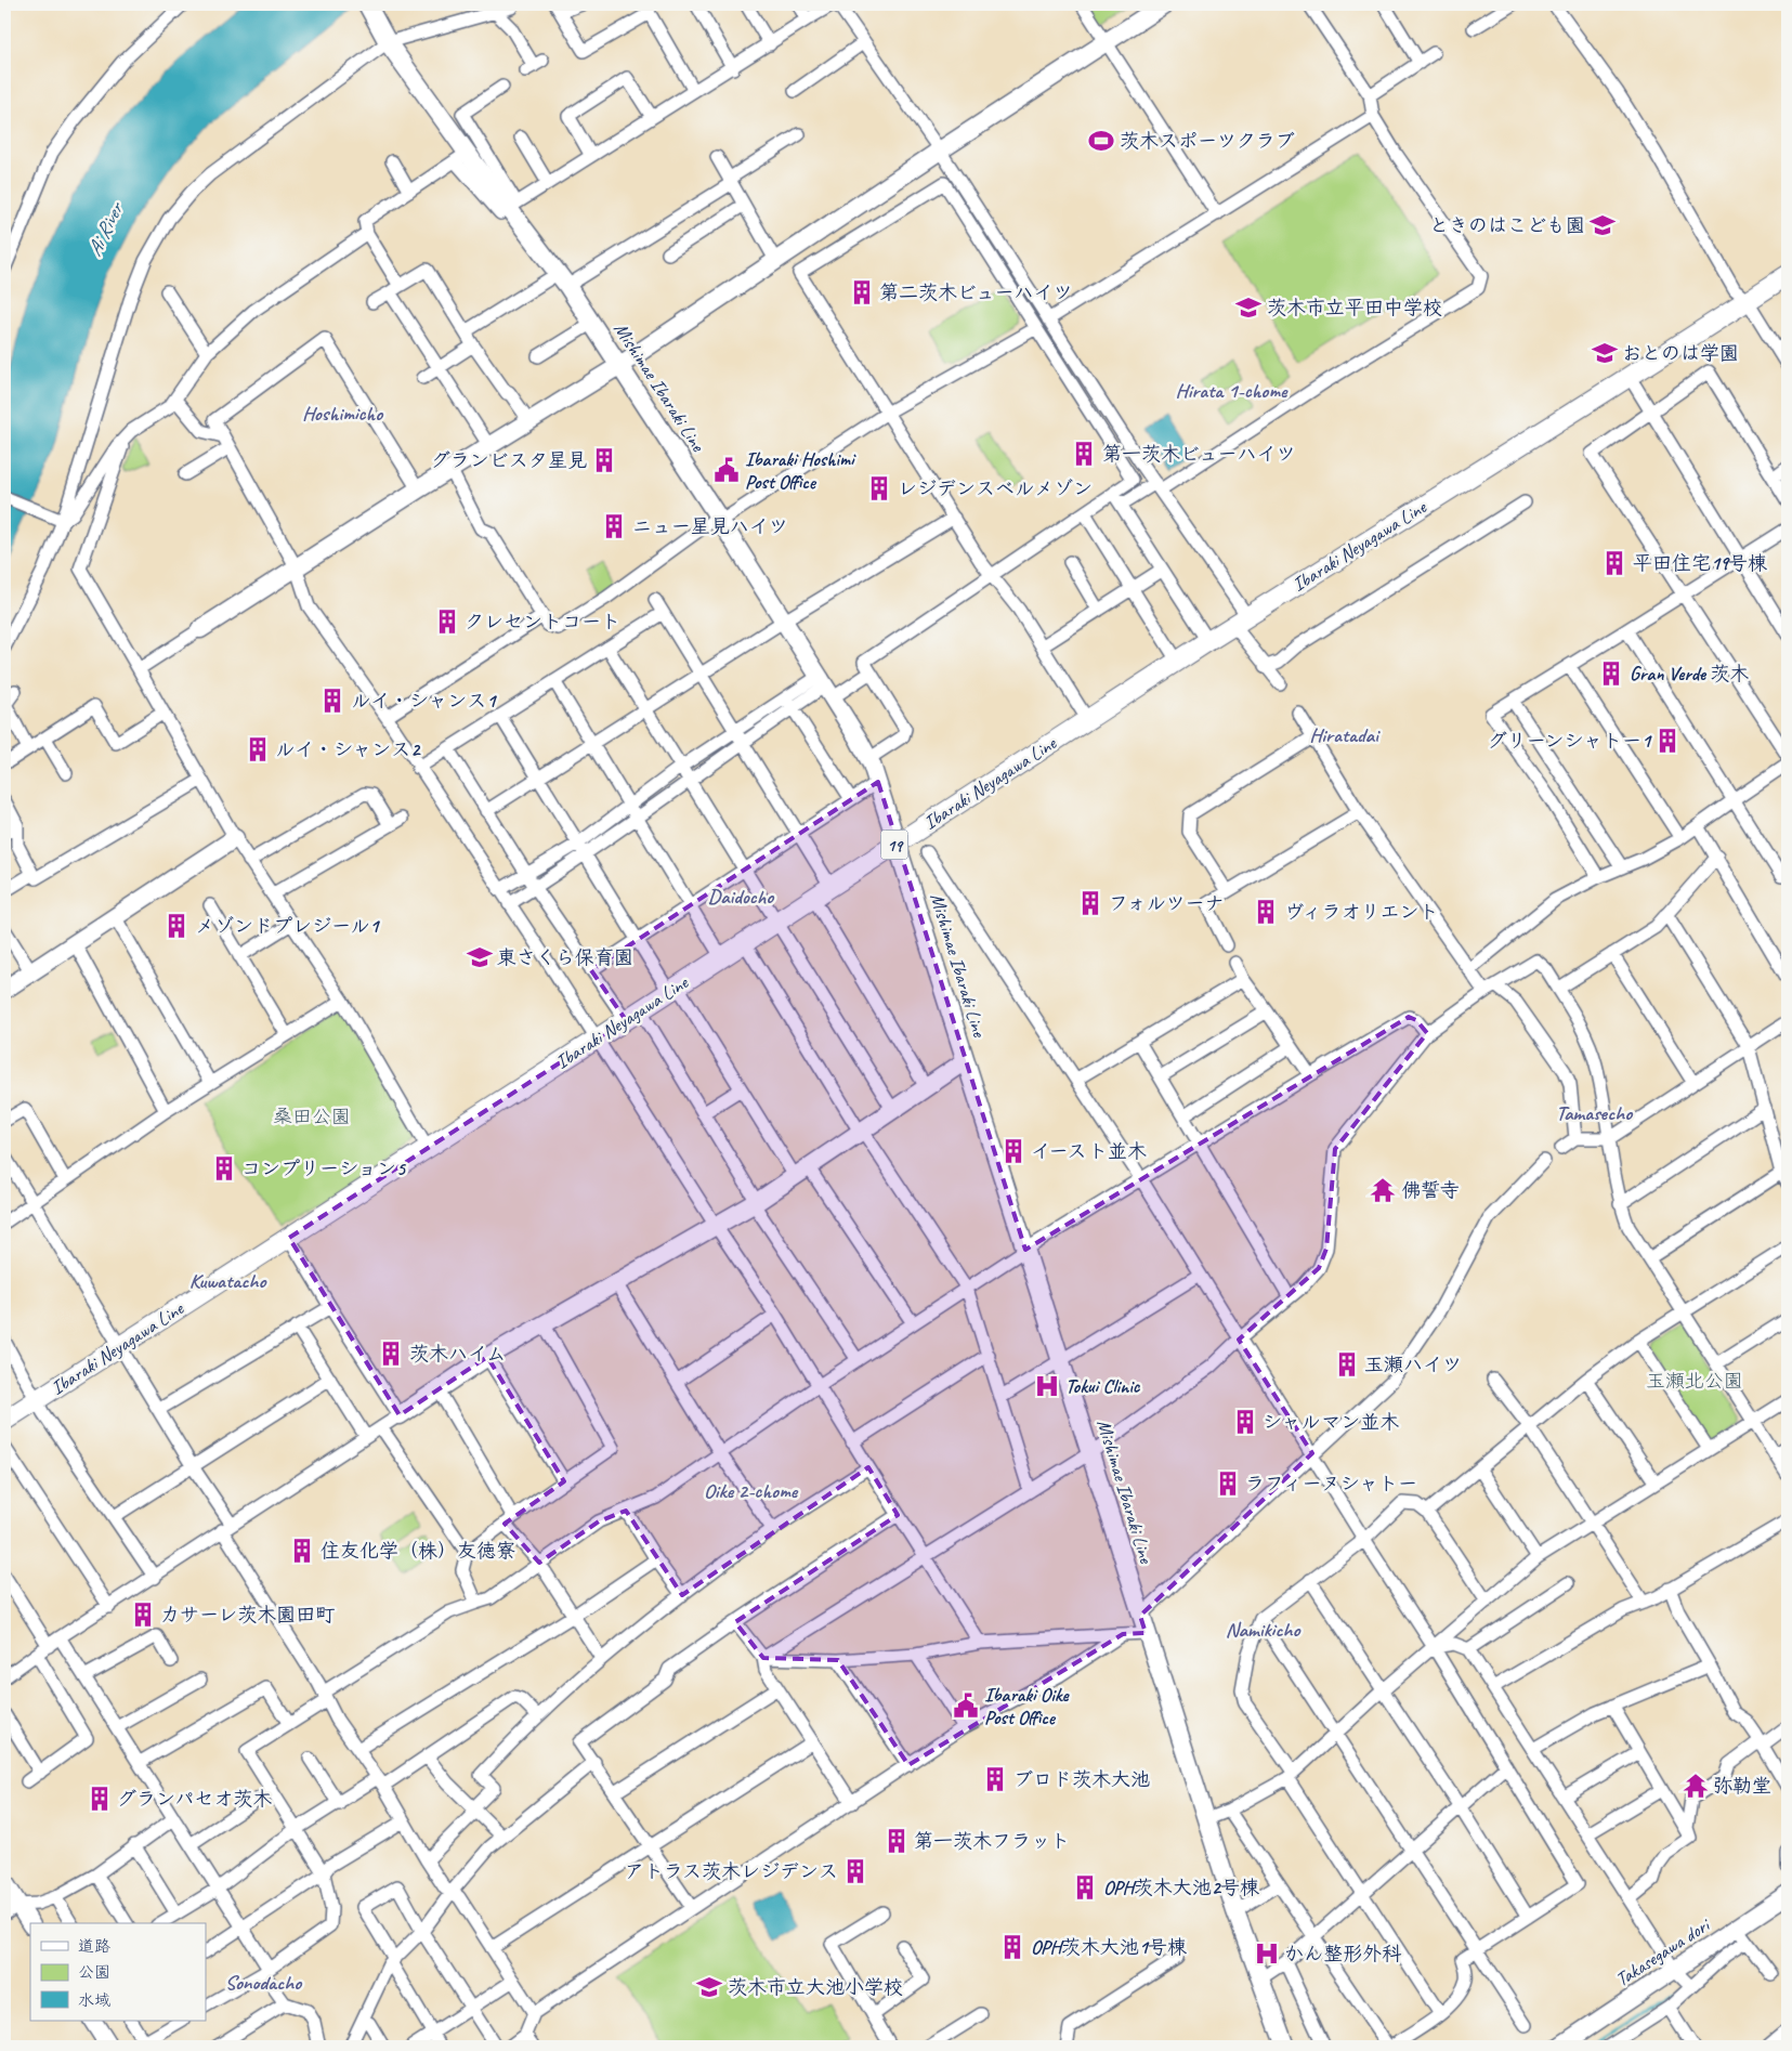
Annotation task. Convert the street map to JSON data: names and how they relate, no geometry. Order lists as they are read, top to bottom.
{
  "streets": {
    "main road": ["Ibaraki Neyagawa Line", "19"],
    "street": ["Mishimae Ibaraki Line", "Takasegawa dori"]
  },
  "crossings": [
    ["Mishimae Ibaraki Line", "Ibaraki Neyagawa Line"]
  ],
  "districts": [
    "Hirata 1-chome",
    "Hoshimicho",
    "Hiratadai",
    "Daidocho",
    "Tamasecho",
    "Kuwatacho",
    "Oike 2-chome",
    "Namikicho",
    "Sonodacho"
  ],
  "water": ["Ai River"],
  "parks": ["桑田公園", "玉瀬北公園"],
  "places": {
    "sports": ["茨木スポーツクラブ"],
    "school or university": [
      "ときのはこども園",
      "茨木市立平田中学校",
      "おとのは学園",
      "東さくら保育園",
      "茨木市立大池小学校"
    ],
    "building": [
      "第二茨木ビューハイツ",
      "第一茨木ビューハイツ",
      "グランビスタ星見",
      "レジデンスベルメゾン",
      "ニュー星見ハイツ",
      "平田住宅19号棟",
      "クレセントコート",
      "Gran Verde 茨木",
      "ルイ・シャンス1",
      "グリーンシャトー1",
      "ルイ・シャンス2",
      "フォルツーナ",
      "ヴィラオリエント",
      "メゾンドプレジール1",
      "イースト並木",
      "コンプリーション5",
      "茨木ハイム",
      "玉瀬ハイツ",
      "シャルマン並木",
      "ラフィーヌシャトー",
      "住友化学（株）友徳寮",
      "カサーレ茨木園田町",
      "ブロド茨木大池",
      "グランパセオ茨木",
      "第一茨木フラット",
      "アトラス茨木レジデンス",
      "OPH茨木大池2号棟",
      "OPH茨木大池1号棟"
    ],
    "public building": ["Ibaraki Hoshimi Post Office", "Ibaraki Oike Post Office"],
    "temple": ["佛誓寺", "弥勒堂"],
    "hospital": ["Tokui Clinic", "かん整形外科"]
  },
  "legend": ["道路", "公園", "水域"]
}
